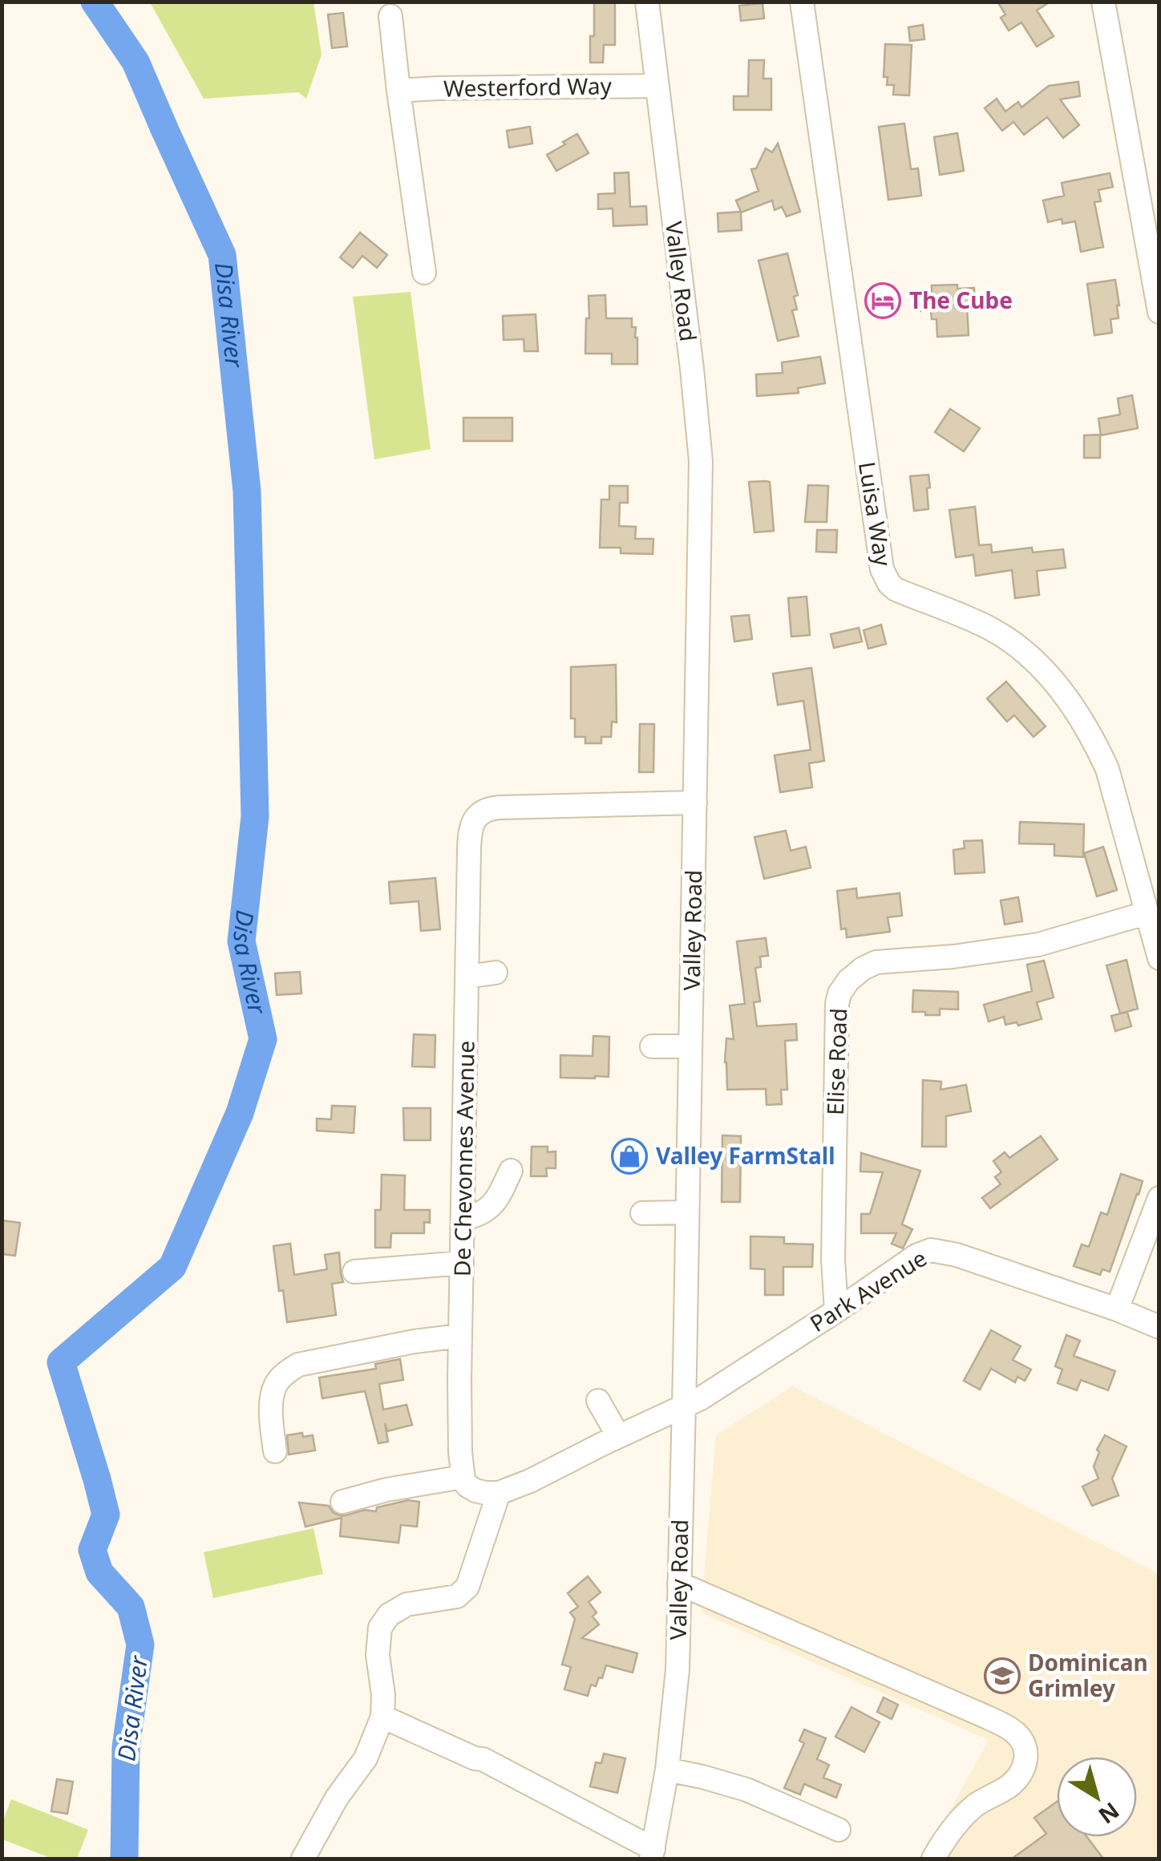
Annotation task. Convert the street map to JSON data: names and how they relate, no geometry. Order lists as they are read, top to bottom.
{
  "streets": {
    "street": [
      "Westerford Way",
      "Valley Road",
      "Luisa Way",
      "Elise Road",
      "De Chevonnes Avenue",
      "Park Avenue"
    ]
  },
  "crossings": [
    ["Westerford Way", "Valley Road"],
    ["Valley Road", "De Chevonnes Avenue"],
    ["Valley Road", "Park Avenue"],
    ["Luisa Way", "Elise Road"],
    ["Elise Road", "Park Avenue"]
  ],
  "water": ["Disa River"],
  "places": {
    "hotel": ["The Cube"],
    "shop": ["Valley FarmStall"],
    "school or university": ["Dominican Grimley"]
  },
  "north": "bottom right"
}
